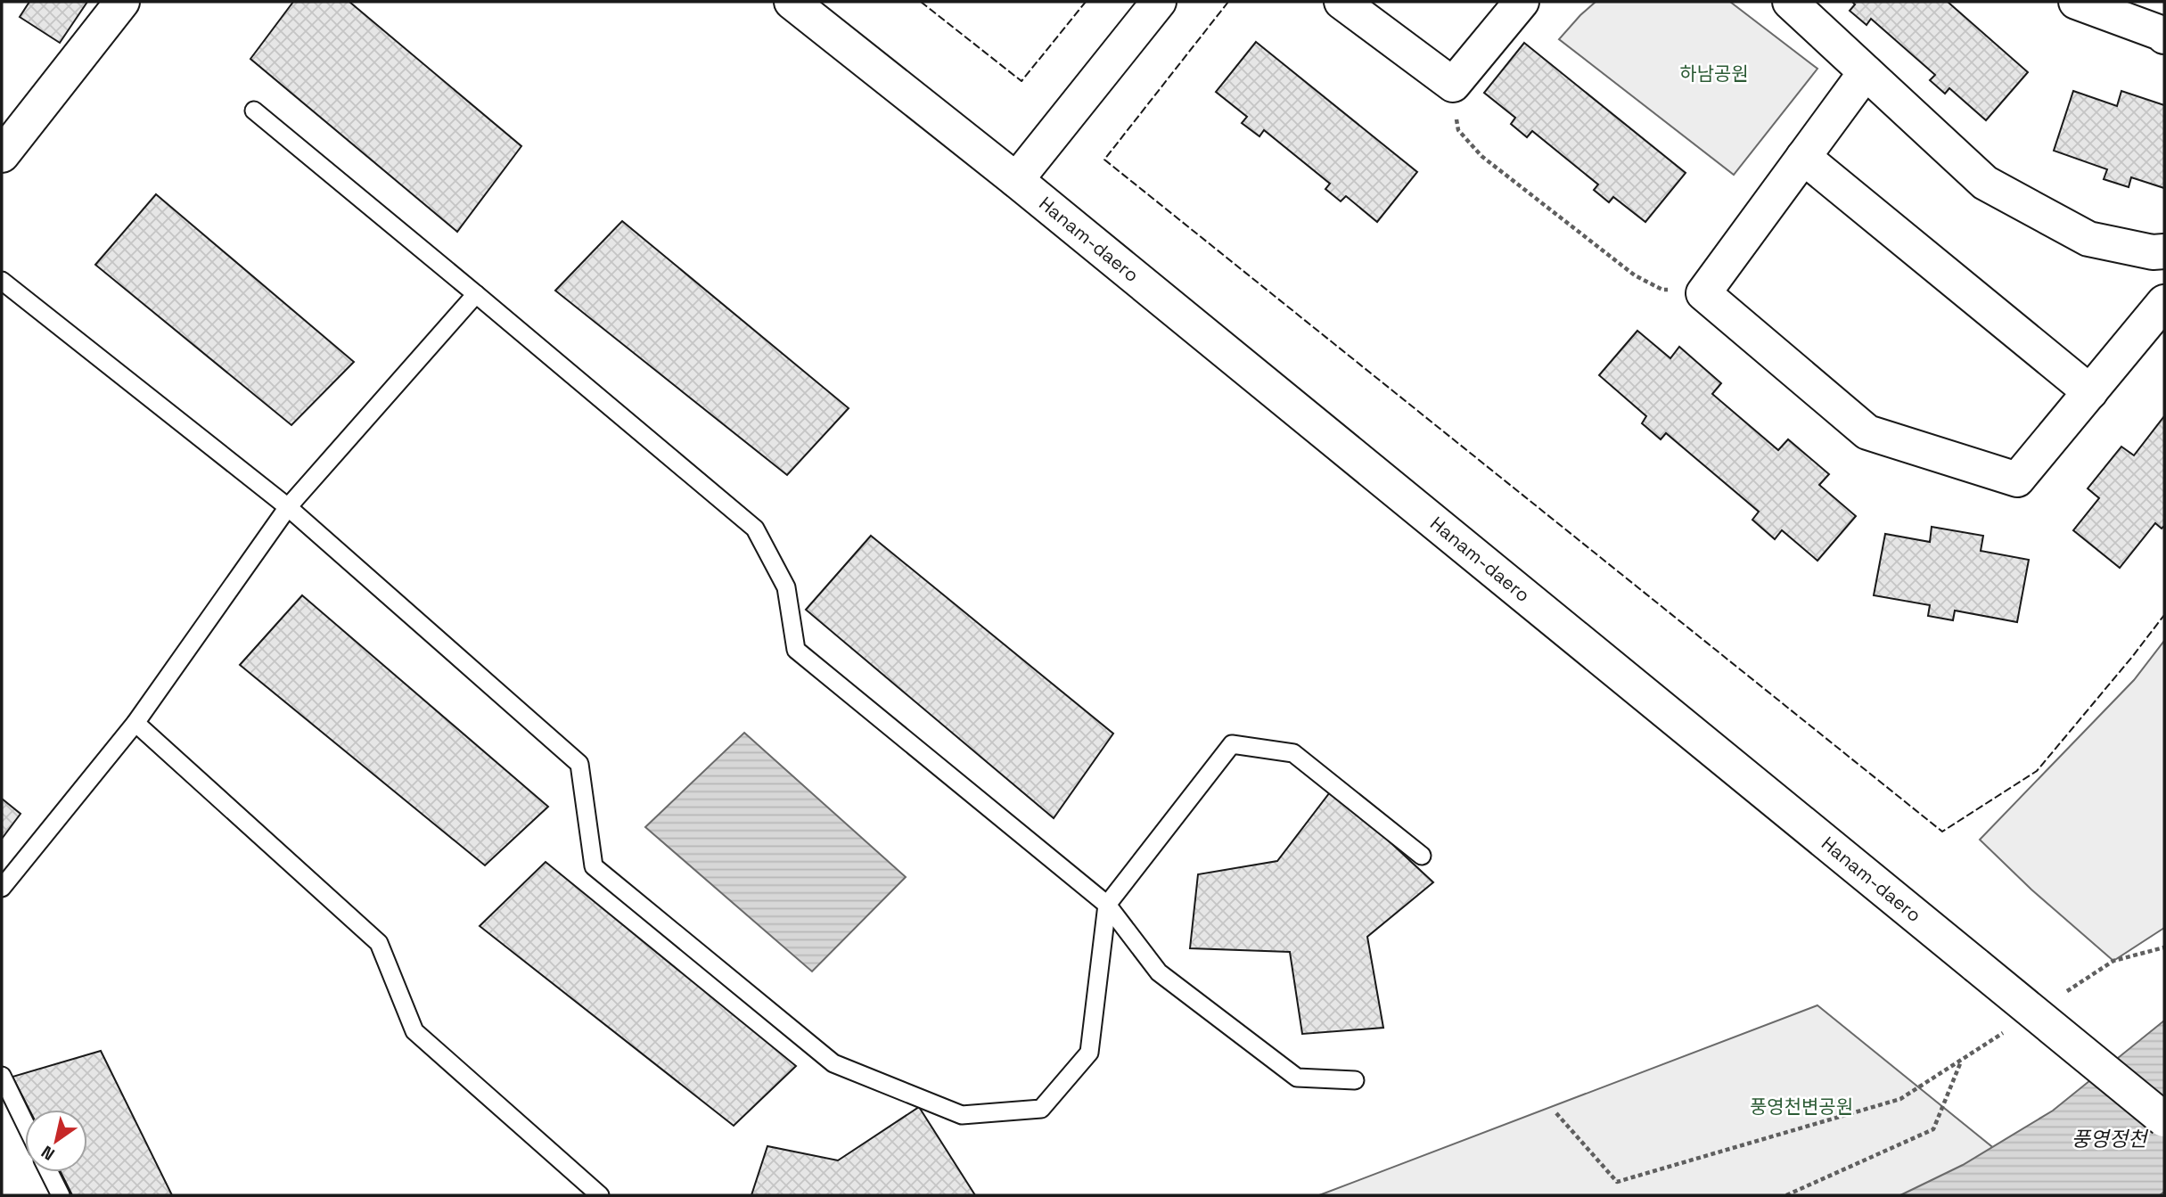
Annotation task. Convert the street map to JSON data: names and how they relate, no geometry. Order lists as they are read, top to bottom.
{
  "streets": {
    "street": ["Hanam-daero"]
  },
  "water": ["풍영정천"],
  "parks": ["하남공원", "풍영천변공원"],
  "north": "bottom left"
}
